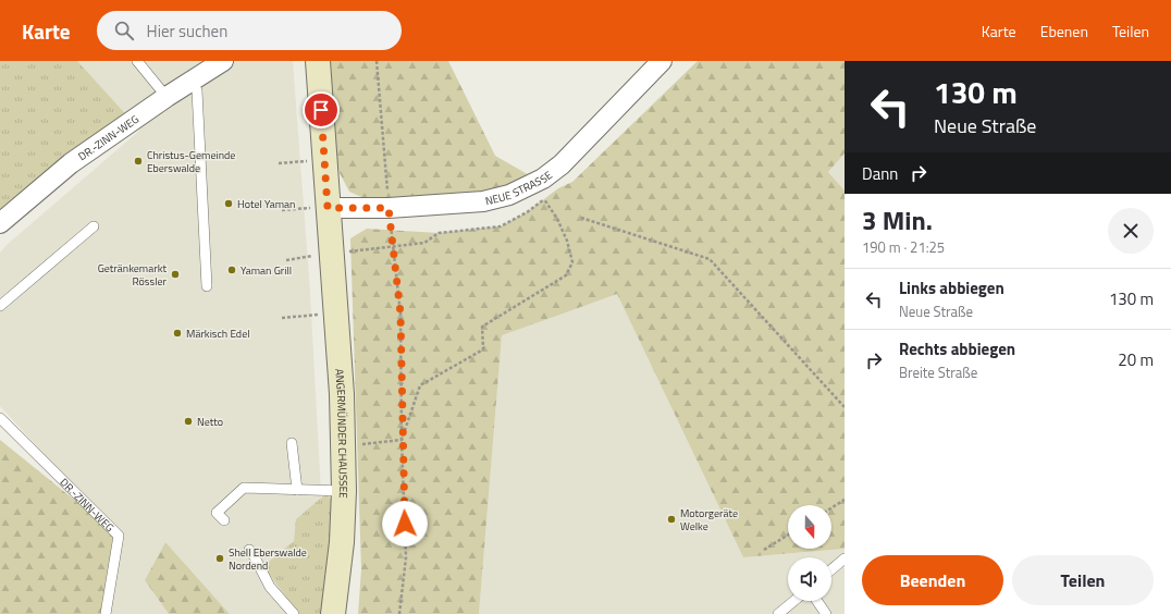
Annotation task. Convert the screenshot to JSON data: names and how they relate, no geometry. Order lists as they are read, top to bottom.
{
  "streets": {
    "main road": ["ANGERMÜNDER CHAUSSEE"],
    "street": ["DR.-ZINN-WEG", "NEUE STRASSE"]
  },
  "crossings": [
    ["NEUE STRASSE", "ANGERMÜNDER CHAUSSEE"]
  ],
  "places": [
    "Christus-Gemeinde Eberswalde",
    "Hotel Yaman",
    "Yaman Grill",
    "Getränkemarkt Rössler",
    "Märkisch Edel",
    "Netto",
    "Motorgeräte Welke",
    "Shell Eberswalde Nordend"
  ],
  "north": "bottom",
  "page": {
    "header": "Karte",
    "search": "Hier suchen",
    "nav": ["Karte", "Ebenen", "Teilen"],
    "turn": ["130 m", "Neue Straße"],
    "then": "Dann",
    "heading": ["3 Min.", "190 m · 21:25"],
    "list": [
      {
        "name": "Links abbiegen",
        "note": "Neue Straße",
        "value": "130 m"
      },
      {
        "name": "Rechts abbiegen",
        "note": "Breite Straße",
        "value": "20 m"
      }
    ],
    "buttons": ["Beenden", "Teilen"]
  }
}
